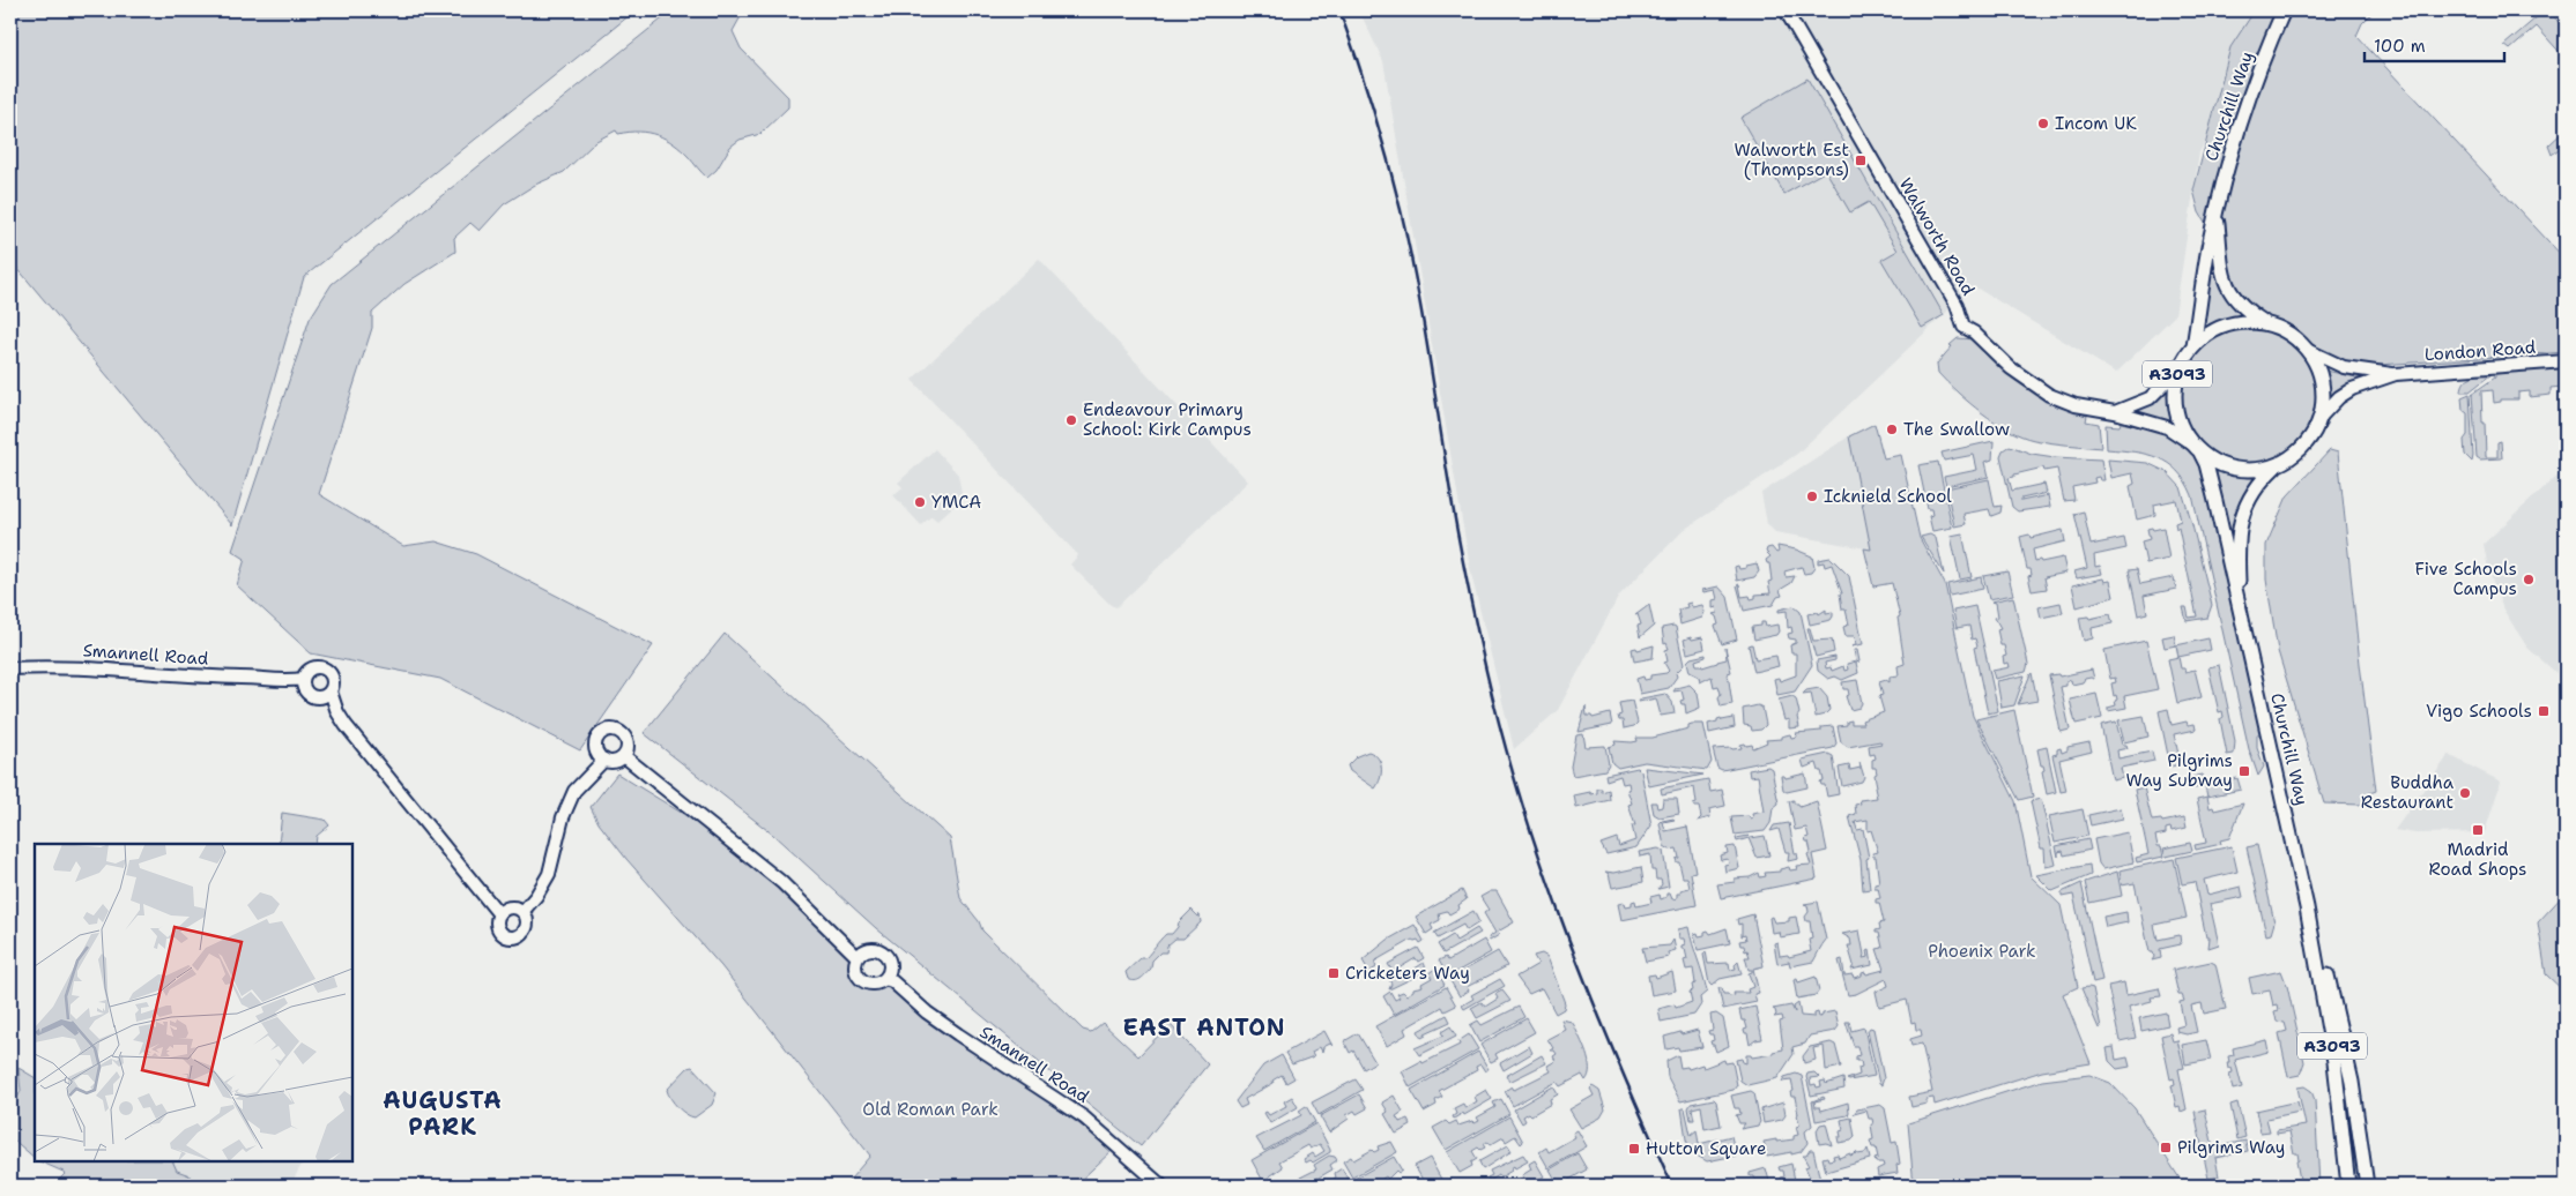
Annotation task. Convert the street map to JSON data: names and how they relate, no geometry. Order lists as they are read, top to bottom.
{
  "streets": {
    "main road": ["Churchill Way", "A3093"],
    "street": ["Walworth Road", "London Road", "Smannell Road"]
  },
  "crossings": [
    ["Churchill Way", "Walworth Road"],
    ["Churchill Way", "London Road"],
    ["Churchill Way", "A3093"],
    ["Walworth Road", "London Road"],
    ["Walworth Road", "A3093"],
    ["London Road", "A3093"]
  ],
  "districts": ["EAST ANTON", "AUGUSTA PARK"],
  "parks": ["Phoenix Park", "Old Roman Park"],
  "places": {
    "other": [
      "Incom UK",
      "Endeavour Primary School: Kirk Campus",
      "The Swallow",
      "Icknield School",
      "YMCA",
      "Five Schools Campus",
      "Buddha Restaurant"
    ],
    "transit": [
      "Walworth Est (Thompsons)",
      "Vigo Schools",
      "Pilgrims Way Subway",
      "Madrid Road Shops",
      "Cricketers Way",
      "Pilgrims Way",
      "Hutton Square"
    ]
  },
  "scale_bar": "100 m"
}
